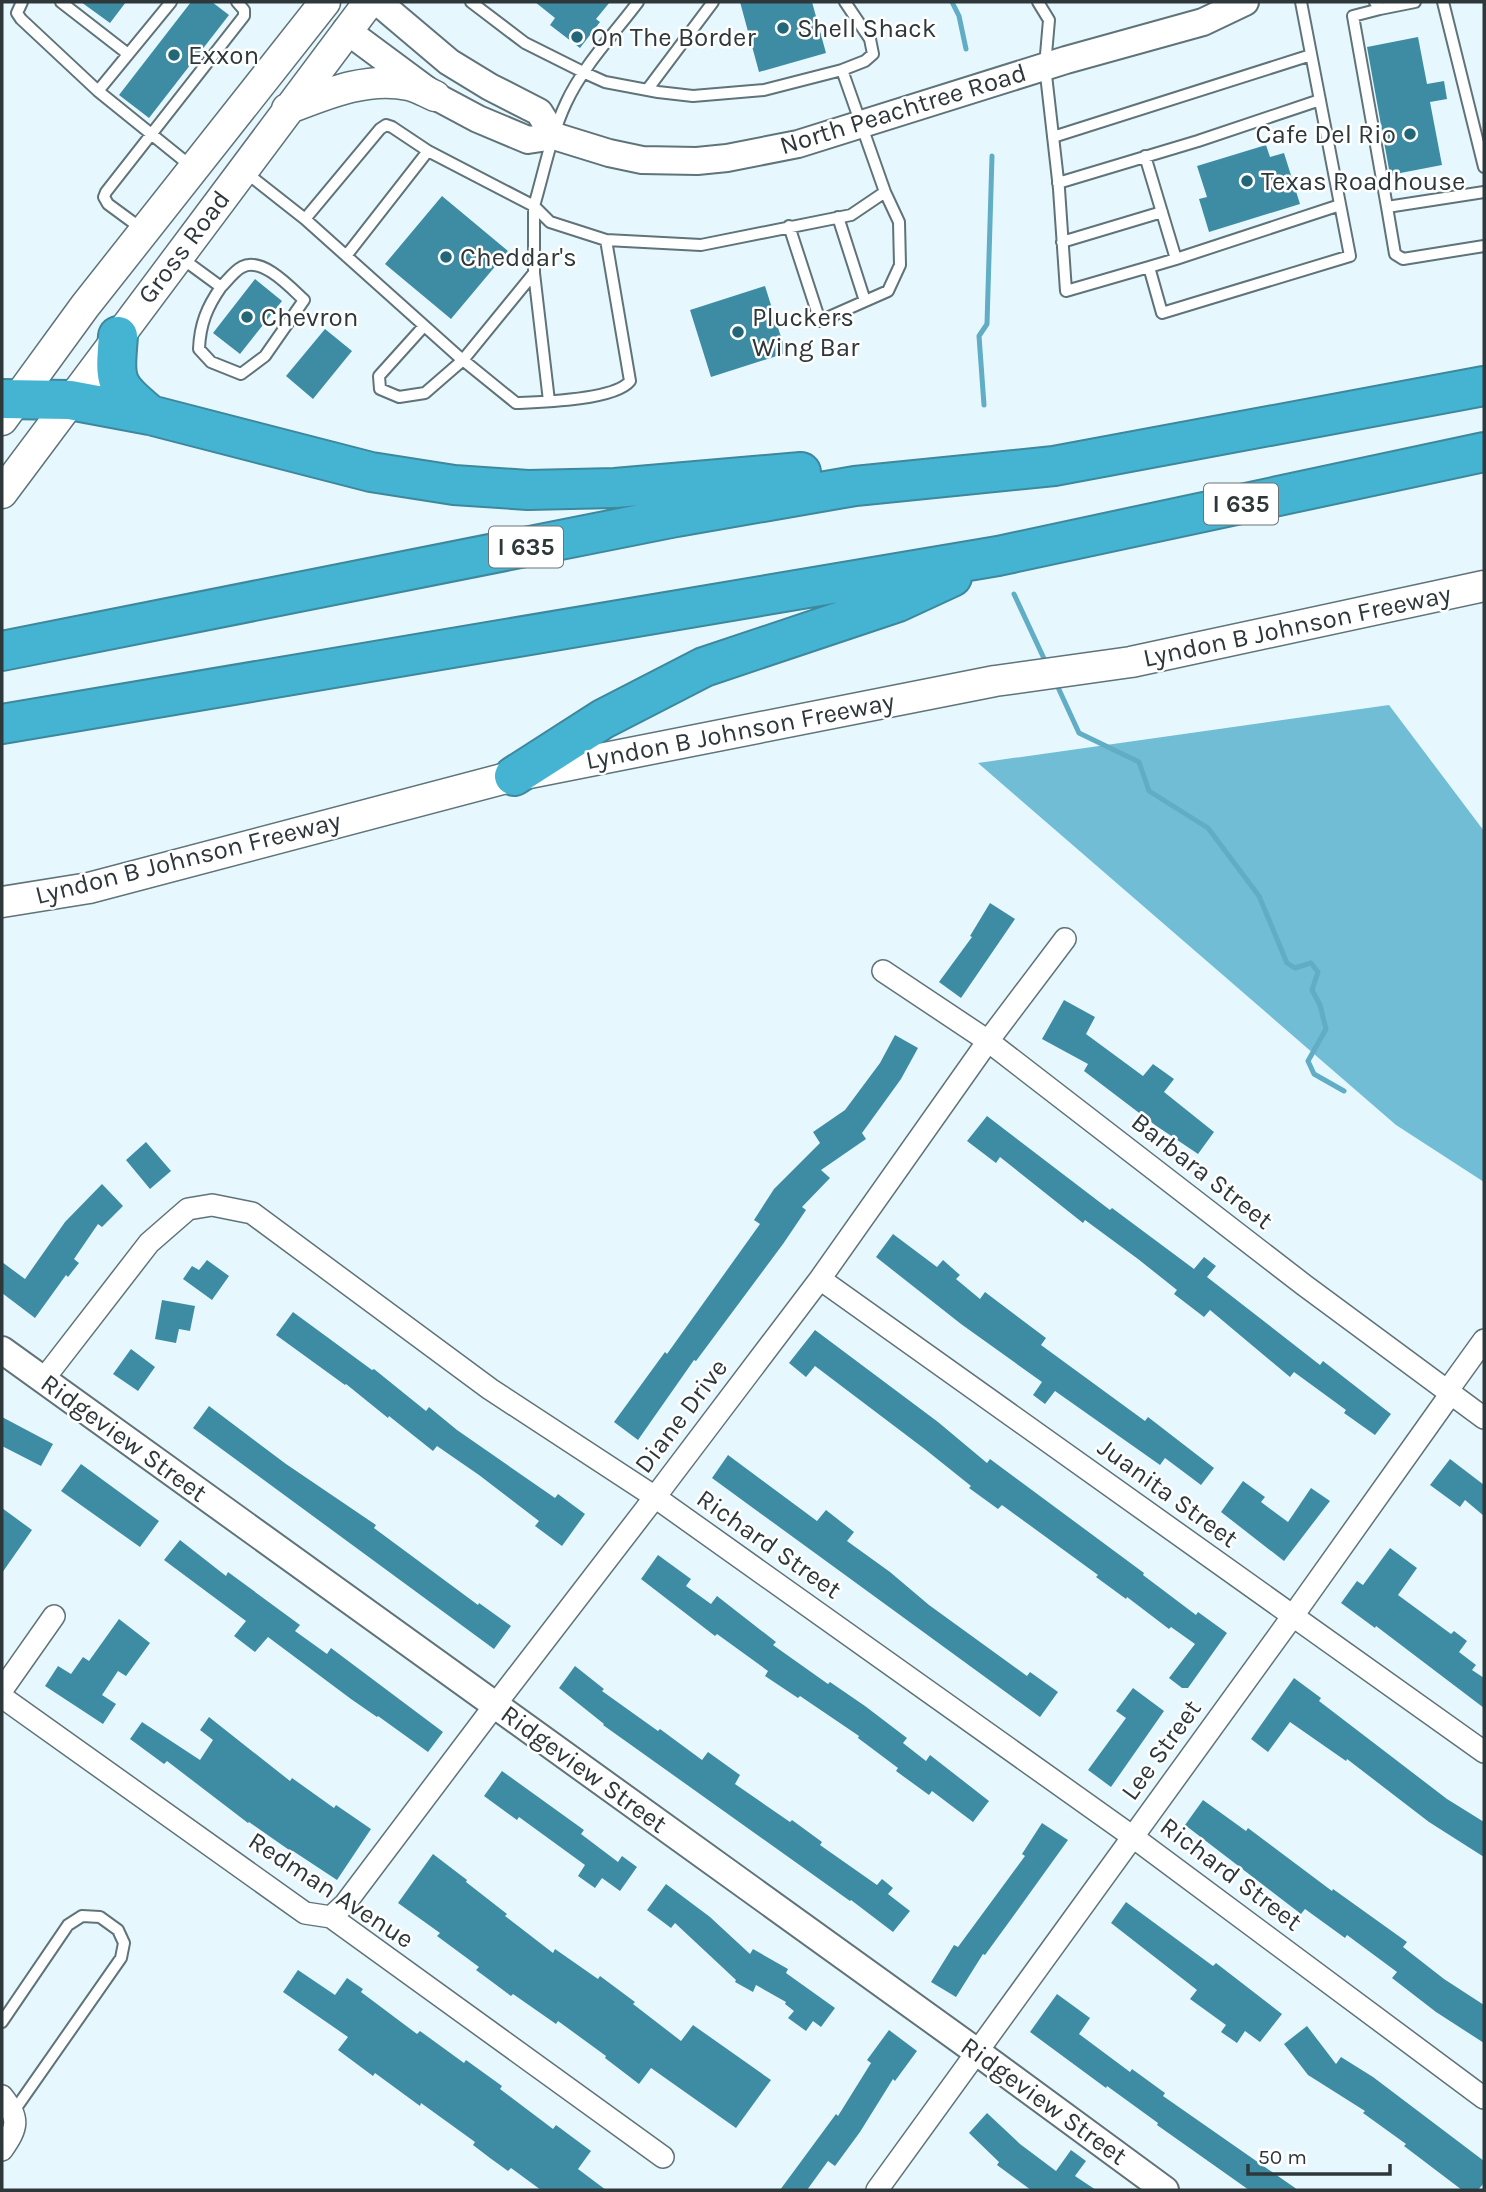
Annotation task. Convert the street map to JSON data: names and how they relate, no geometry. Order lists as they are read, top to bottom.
{
  "streets": {
    "highway": ["I 635"],
    "main road": ["North Peachtree Road", "Gross Road", "Lyndon B Johnson Freeway"],
    "street": [
      "Barbara Street",
      "Diane Drive",
      "Ridgeview Street",
      "Juanita Street",
      "Richard Street",
      "Lee Street",
      "Redman Avenue"
    ]
  },
  "crossings": [
    ["North Peachtree Road", "Gross Road"],
    ["Barbara Street", "Diane Drive"],
    ["Barbara Street", "Lee Street"],
    ["Diane Drive", "Ridgeview Street"],
    ["Diane Drive", "Juanita Street"],
    ["Diane Drive", "Richard Street"],
    ["Diane Drive", "Redman Avenue"],
    ["Ridgeview Street", "Richard Street"],
    ["Ridgeview Street", "Lee Street"],
    ["Juanita Street", "Lee Street"],
    ["Richard Street", "Lee Street"]
  ],
  "places": [
    "Shell Shack",
    "On The Border",
    "Exxon",
    "Cafe Del Rio",
    "Texas Roadhouse",
    "Cheddar's",
    "Chevron",
    "Pluckers Wing Bar"
  ],
  "scale_bar": "50 m"
}
